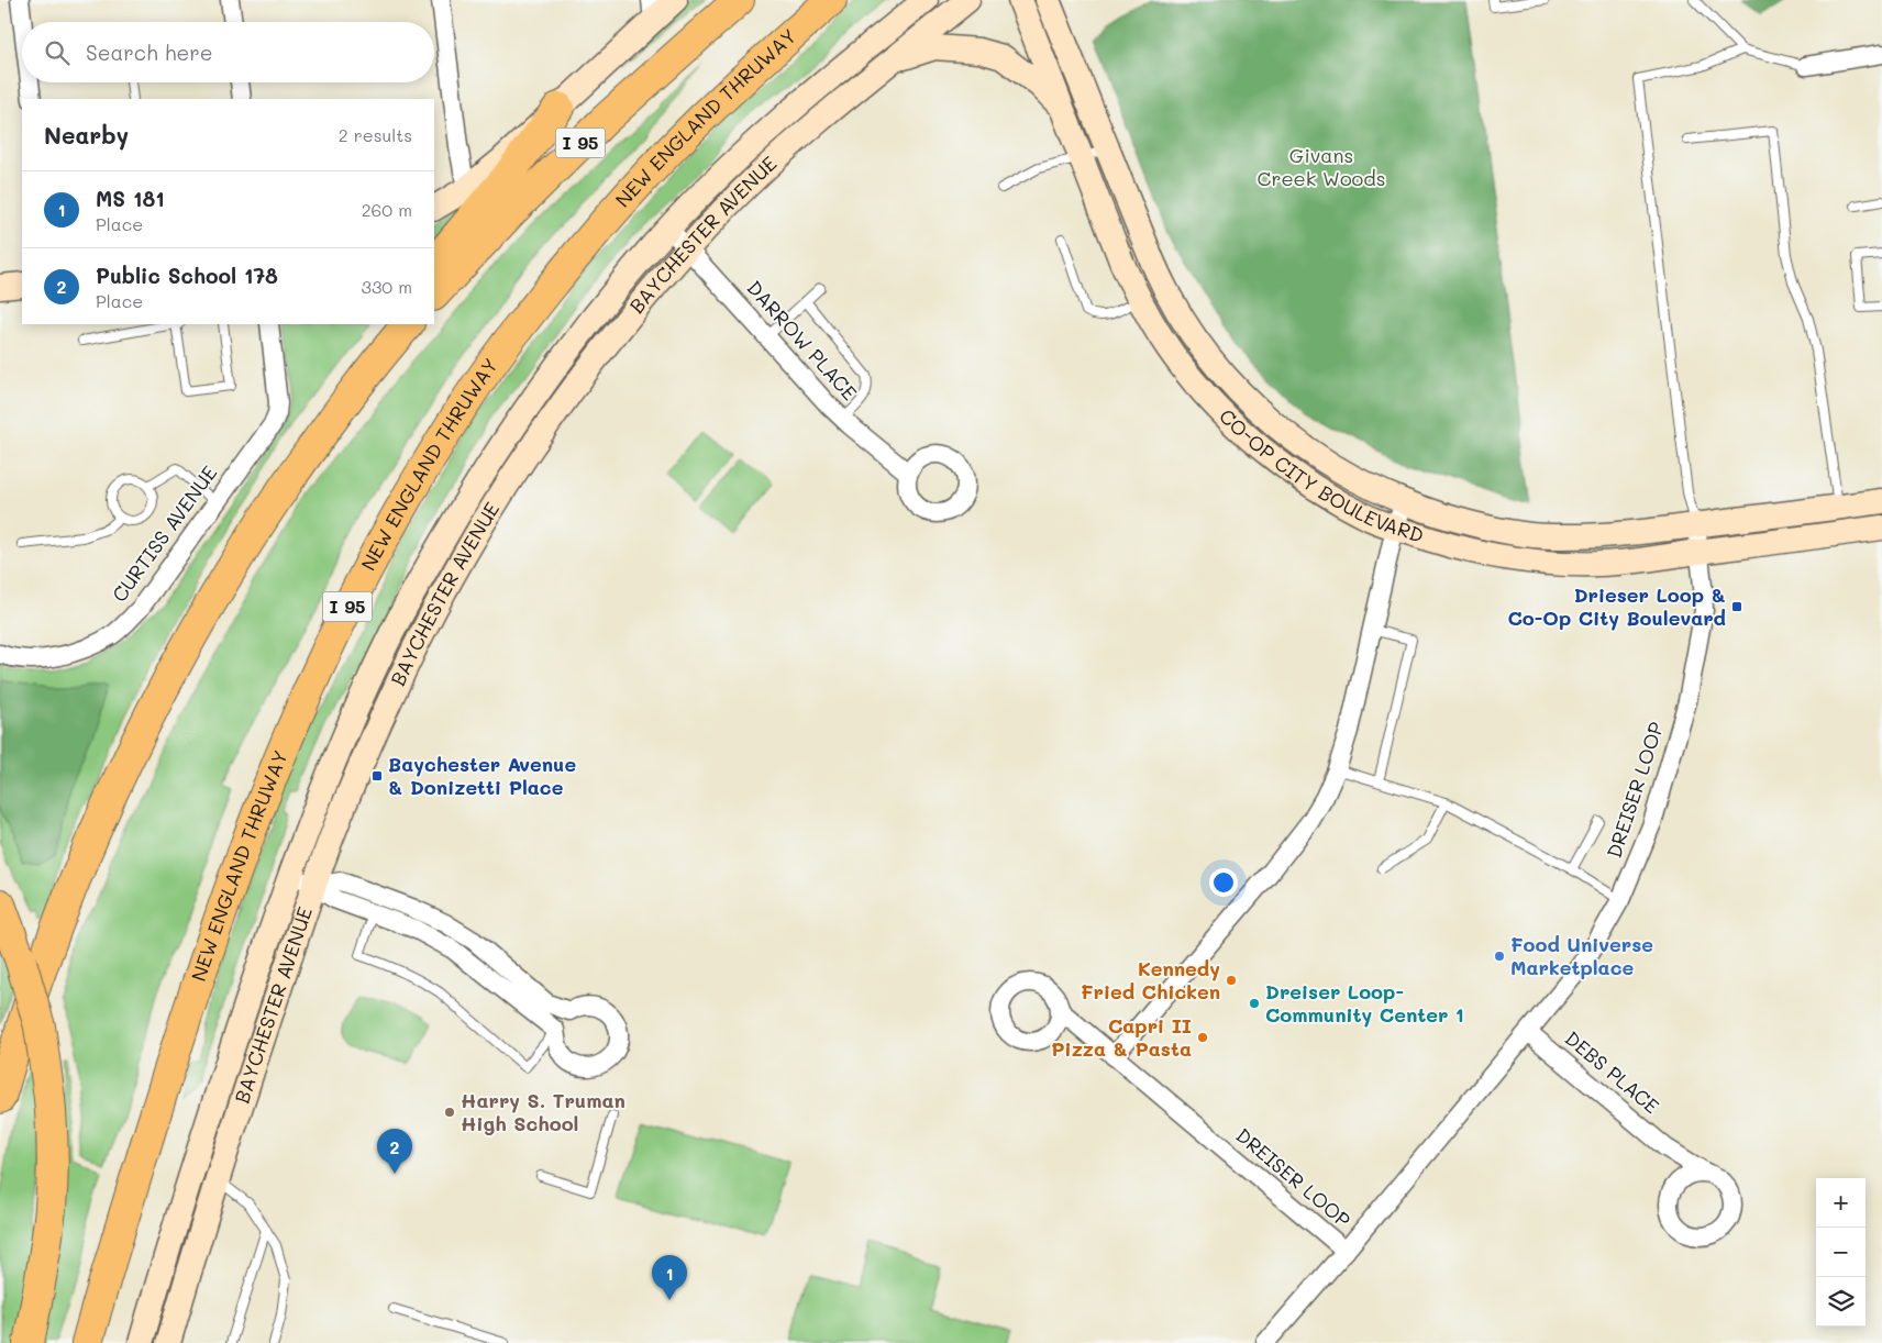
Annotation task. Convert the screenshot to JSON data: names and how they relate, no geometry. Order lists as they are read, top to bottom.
{
  "streets": {
    "highway": ["NEW ENGLAND THRUWAY", "I 95"],
    "main road": ["BAYCHESTER AVENUE", "CO-OP CITY BOULEVARD"],
    "street": [
      "DARROW PLACE",
      "CURTISS AVENUE",
      "DREISER LOOP",
      "DEBS PLACE"
    ]
  },
  "crossings": [
    ["BAYCHESTER AVENUE", "DARROW PLACE"],
    ["CO-OP CITY BOULEVARD", "DREISER LOOP"],
    ["DREISER LOOP", "DEBS PLACE"]
  ],
  "parks": ["Givans Creek Woods"],
  "places": {
    "transit": ["Drieser Loop & Co-Op City Boulevard", "Baychester Avenue & Donizetti Place"],
    "other": [
      "Food Universe Marketplace",
      "Kennedy Fried Chicken",
      "Dreiser Loop- Community Center 1",
      "Capri II Pizza & Pasta",
      "Harry S. Truman High School"
    ]
  },
  "page": {
    "search": "Search here",
    "heading": ["Nearby", "2 results"],
    "list": [
      {
        "mark": "1",
        "name": "MS 181",
        "note": "Place",
        "value": "260 m"
      },
      {
        "mark": "2",
        "name": "Public School 178",
        "note": "Place",
        "value": "330 m"
      }
    ],
    "pins": ["2", "1"],
    "map_buttons": ["+", "−"]
  }
}
